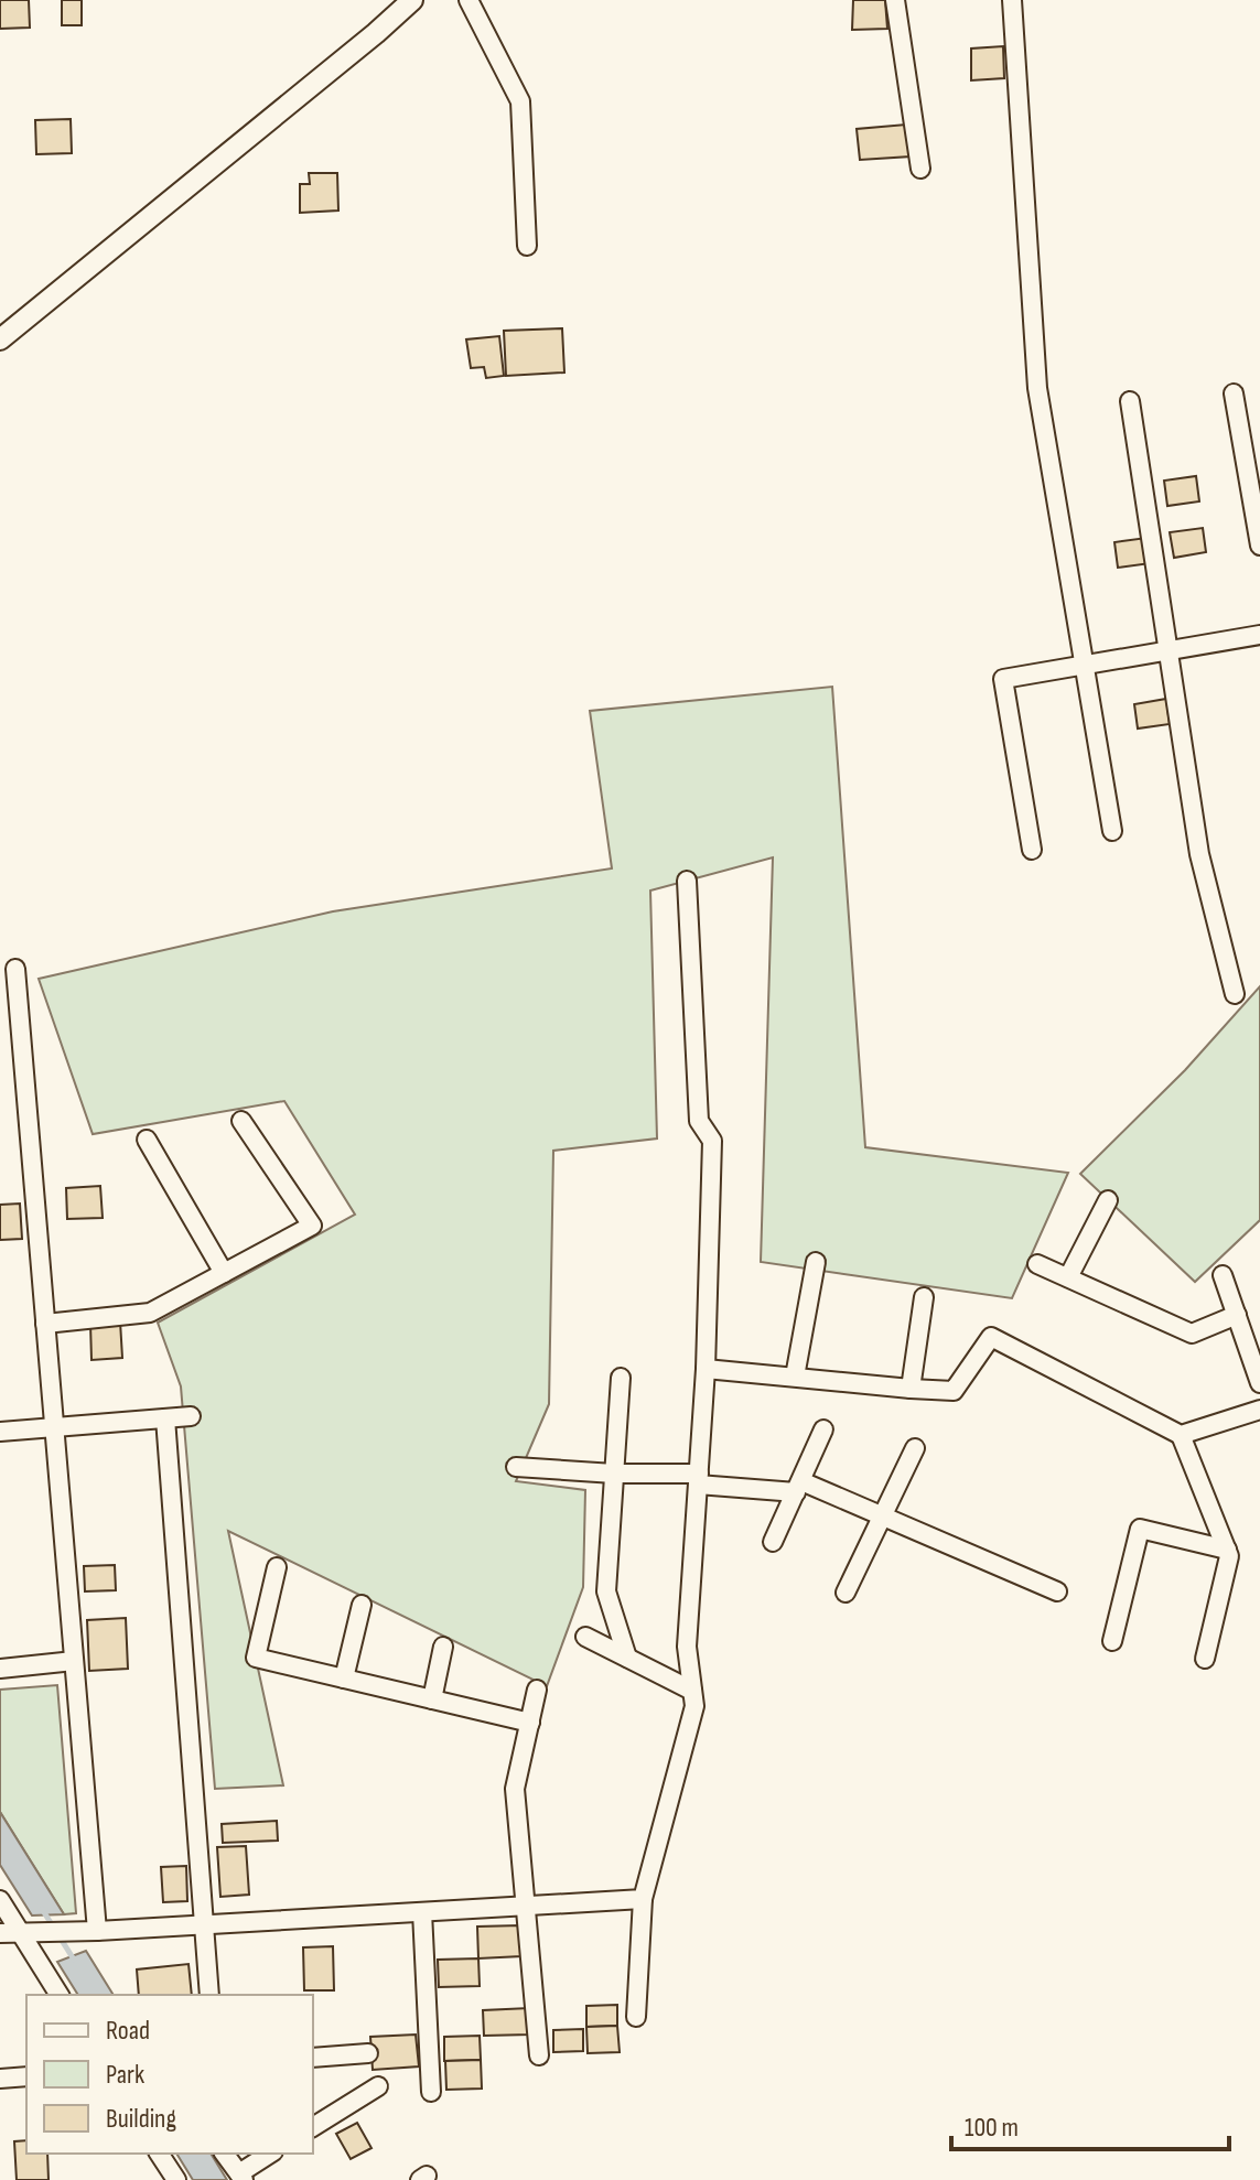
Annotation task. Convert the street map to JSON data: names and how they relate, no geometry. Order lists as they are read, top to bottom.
{
  "legend": ["Road", "Park", "Building"],
  "scale_bar": "100 m"
}
